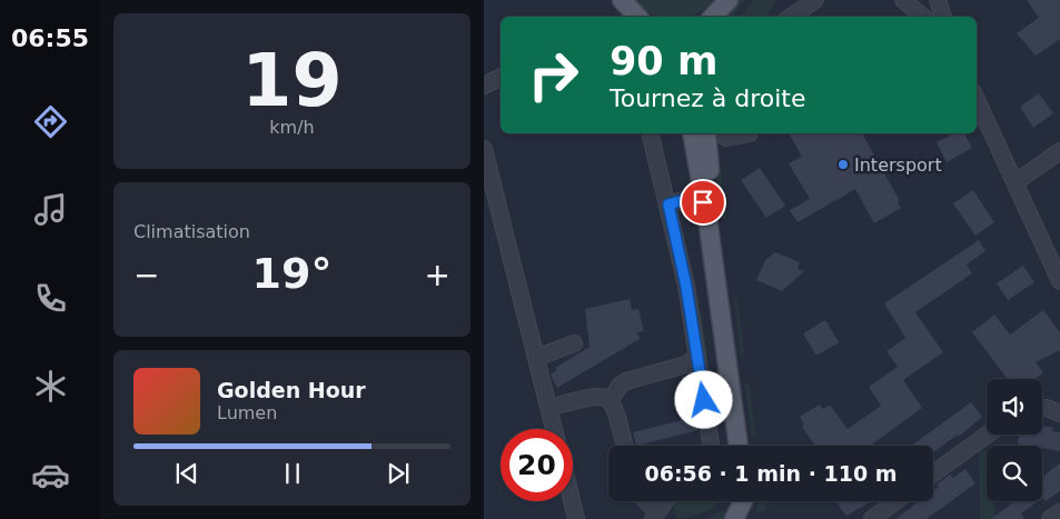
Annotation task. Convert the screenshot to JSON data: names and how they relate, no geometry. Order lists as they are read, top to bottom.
{
  "places": ["Intersport"],
  "page": {
    "tabs": "06:55",
    "tile": [
      ["19", "km/h"],
      "Climatisation"
    ],
    "turn": ["90 m", "Tournez à droite"],
    "heat": ["−", "19°", "+"],
    "song": ["Golden Hour", "Lumen"],
    "limit": "20",
    "trip": "06:56 · 1 min · 110 m"
  }
}
